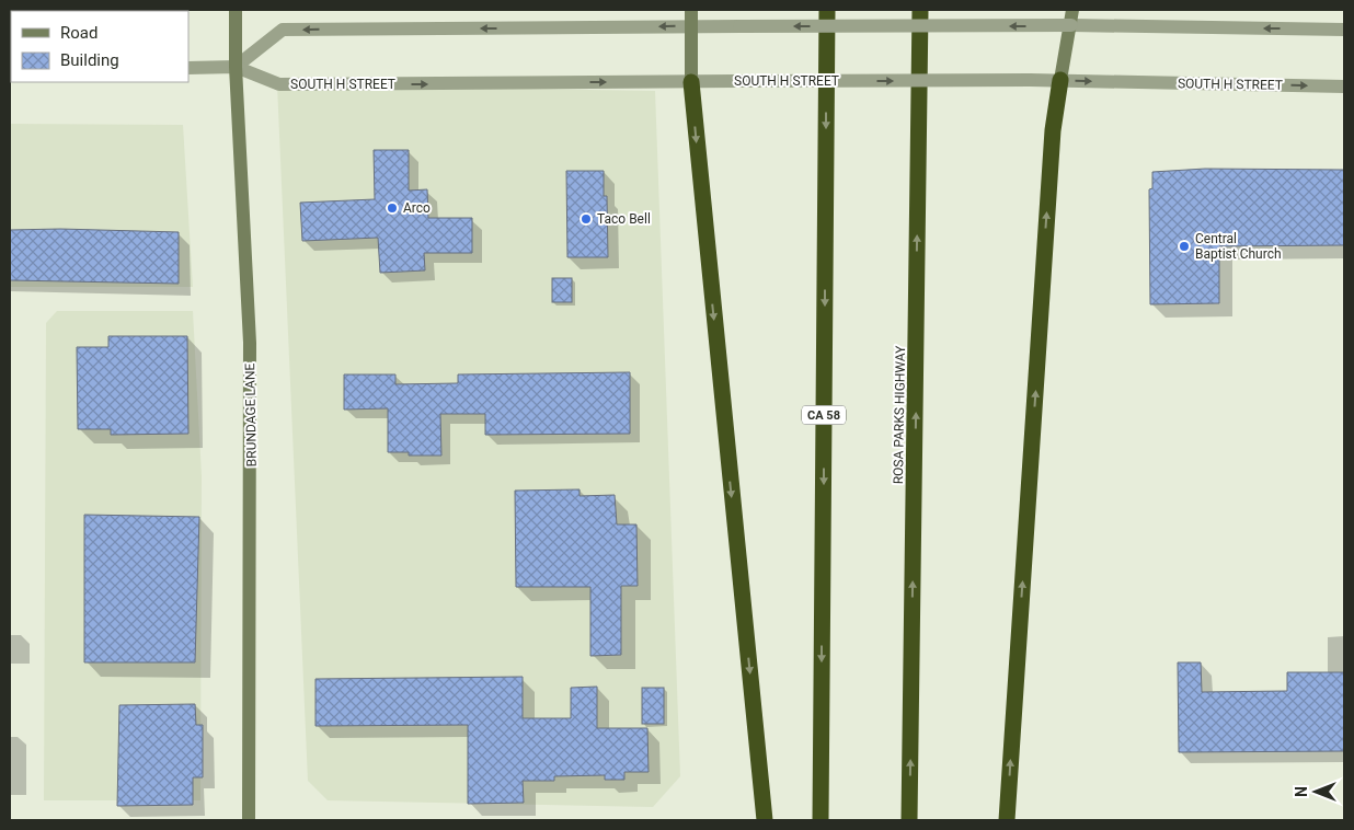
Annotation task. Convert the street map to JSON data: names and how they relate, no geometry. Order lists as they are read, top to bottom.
{
  "streets": {
    "highway": ["CA 58", "ROSA PARKS HIGHWAY"],
    "main road": ["BRUNDAGE LANE"],
    "street": ["SOUTH H STREET"]
  },
  "crossings": [
    ["SOUTH H STREET", "BRUNDAGE LANE"]
  ],
  "places": ["Arco", "Taco Bell", "Central Baptist Church"],
  "legend": ["Road", "Building"],
  "north": "left"
}
